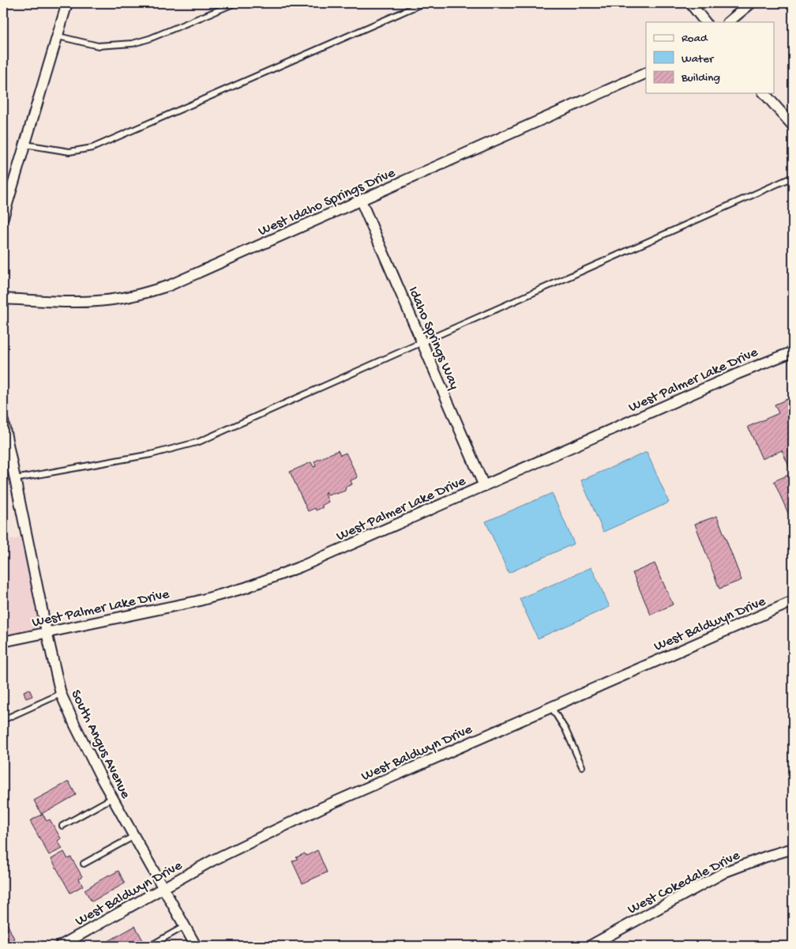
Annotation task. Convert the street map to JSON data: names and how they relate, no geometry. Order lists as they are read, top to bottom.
{
  "streets": {
    "street": [
      "West Idaho Springs Drive",
      "Idaho Springs Way",
      "West Palmer Lake Drive",
      "West Baldwyn Drive",
      "South Angus Avenue",
      "West Cokedale Drive"
    ]
  },
  "crossings": [
    ["West Idaho Springs Drive", "Idaho Springs Way"],
    ["Idaho Springs Way", "West Palmer Lake Drive"],
    ["West Palmer Lake Drive", "South Angus Avenue"],
    ["West Baldwyn Drive", "South Angus Avenue"]
  ],
  "legend": ["Road", "Water", "Building"]
}
